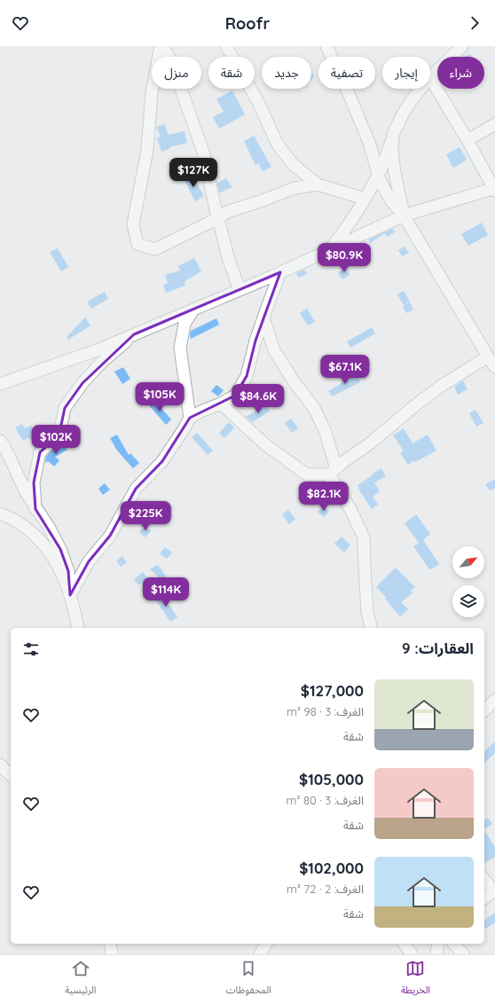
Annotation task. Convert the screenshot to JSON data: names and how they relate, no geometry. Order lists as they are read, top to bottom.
{
  "north": "top right",
  "page": {
    "header": "Roofr",
    "chip": [
      "شراء",
      "إيجار",
      "تصفية",
      "جديد",
      "شقة",
      "منزل"
    ],
    "price": [
      "$127K",
      "$80.9K",
      "$67.1K",
      "$105K",
      "$84.6K",
      "$102K",
      "$82.1K",
      "$225K",
      "$114K"
    ],
    "heading": "العقارات: 9",
    "list": [
      {
        "name": "$127,000",
        "note": "الغرف: 3 · 98 m² · شقة"
      },
      {
        "name": "$105,000",
        "note": "الغرف: 3 · 80 m² · شقة"
      },
      {
        "name": "$102,000",
        "note": "الغرف: 2 · 72 m² · شقة"
      }
    ],
    "tabs": ["الخريطة", "المحفوظات", "الرئيسية"]
  }
}
